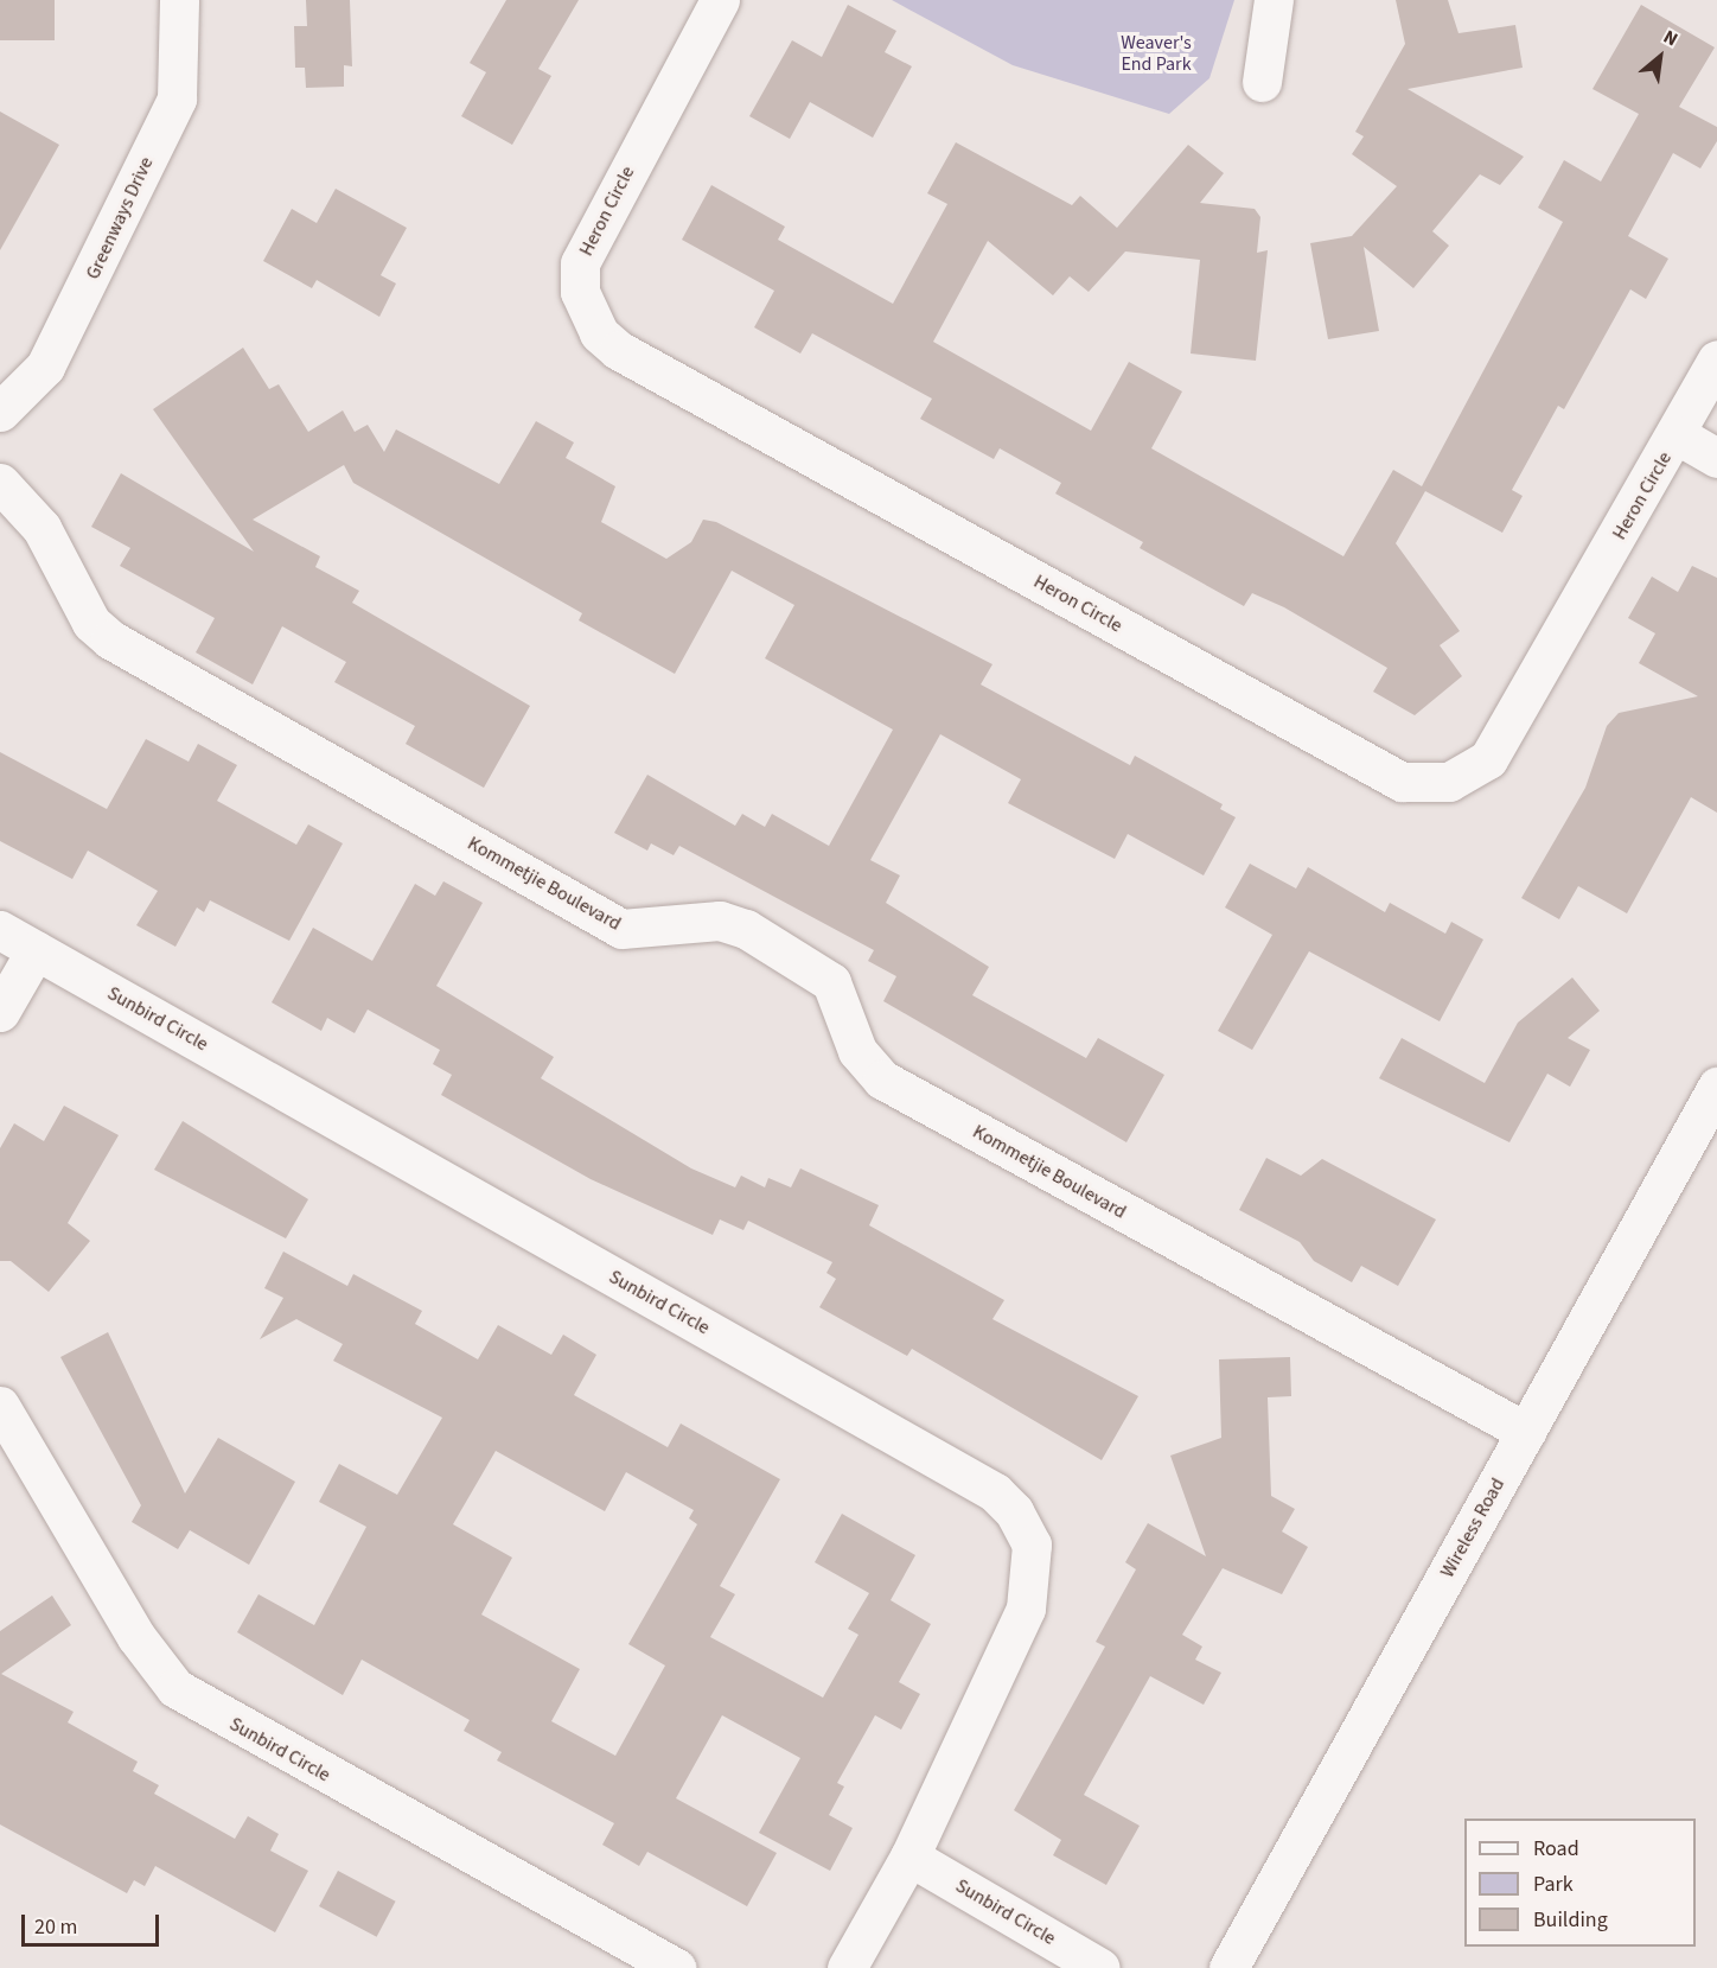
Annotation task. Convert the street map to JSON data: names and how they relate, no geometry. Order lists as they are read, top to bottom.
{
  "streets": {
    "street": [
      "Heron Circle",
      "Greenways Drive",
      "Kommetjie Boulevard",
      "Sunbird Circle",
      "Wireless Road"
    ]
  },
  "crossings": [
    ["Kommetjie Boulevard", "Wireless Road"]
  ],
  "parks": ["Weaver's End Park"],
  "legend": ["Road", "Park", "Building"],
  "scale_bar": "20 m",
  "north": "top right"
}
